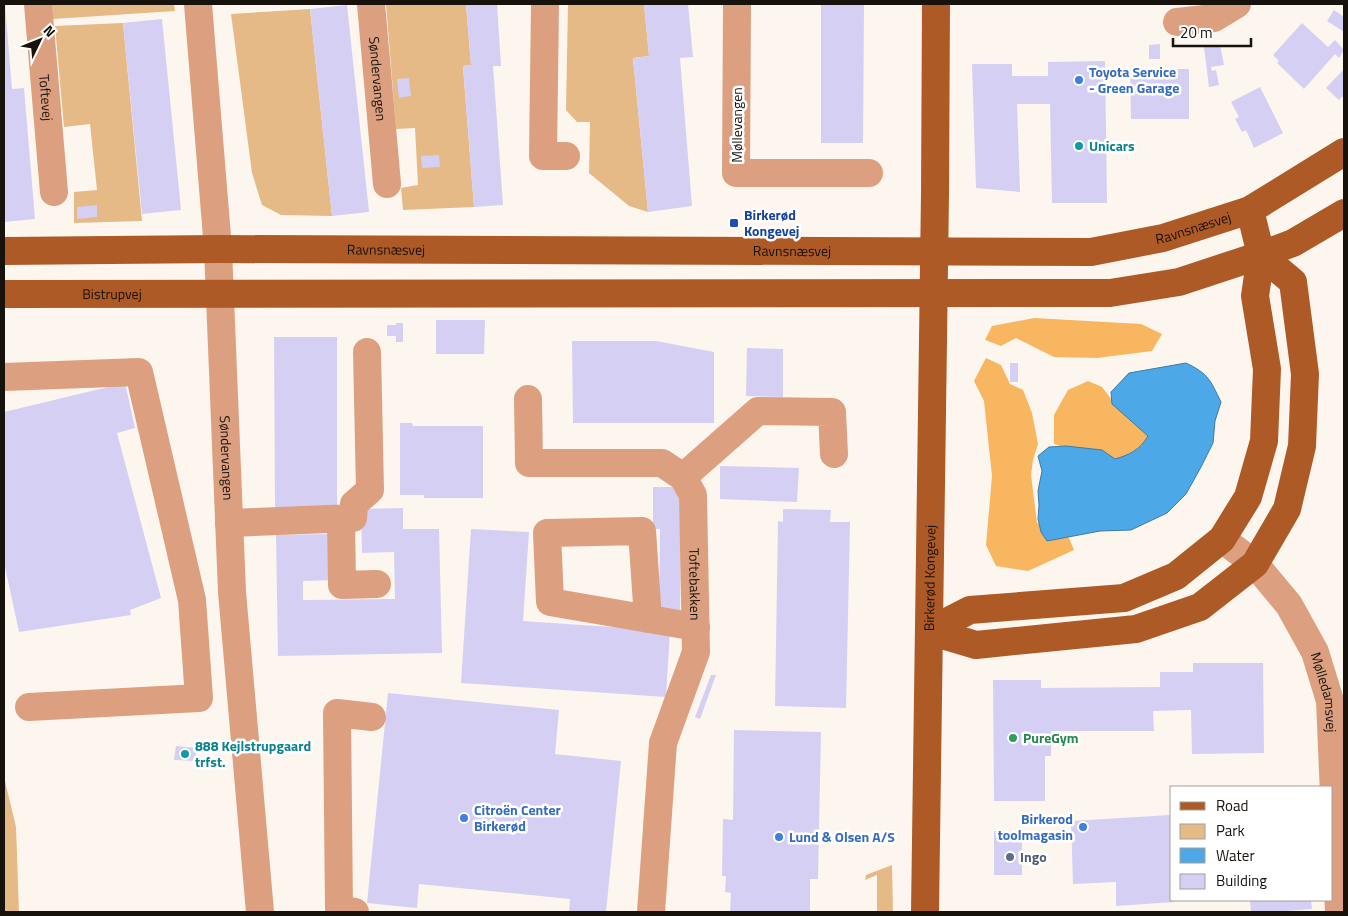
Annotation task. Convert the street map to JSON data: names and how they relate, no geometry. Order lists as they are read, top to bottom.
{
  "streets": {
    "main road": ["Ravnsnæsvej", "Bistrupvej", "Birkerød Kongevej"],
    "street": [
      "Søndervangen",
      "Toftevej",
      "Møllevangen",
      "Toftebakken",
      "Mølledamsvej"
    ]
  },
  "crossings": [
    ["Søndervangen", "Ravnsnæsvej"],
    ["Søndervangen", "Bistrupvej"]
  ],
  "places": {
    "other": [
      "Toyota Service - Green Garage",
      "Unicars",
      "PureGym",
      "888 Kejlstrupgaard trfst.",
      "Citroën Center Birkerød",
      "Birkerod toolmagasin",
      "Lund & Olsen A/S",
      "Ingo"
    ],
    "transit": ["Birkerød Kongevej"]
  },
  "legend": [
    "Road",
    "Park",
    "Water",
    "Building"
  ],
  "scale_bar": "20 m",
  "north": "top right"
}
